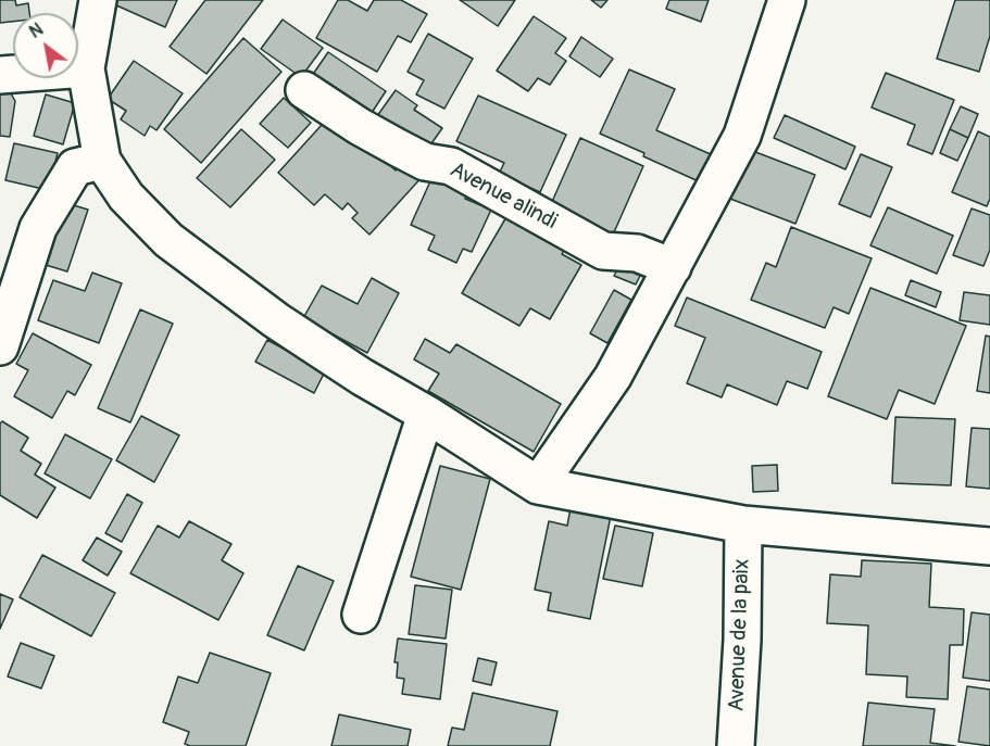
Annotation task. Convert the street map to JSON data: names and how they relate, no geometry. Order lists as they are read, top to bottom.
{
  "streets": {
    "street": ["Avenue alindi", "Avenue de la paix"]
  },
  "north": "top left"
}
